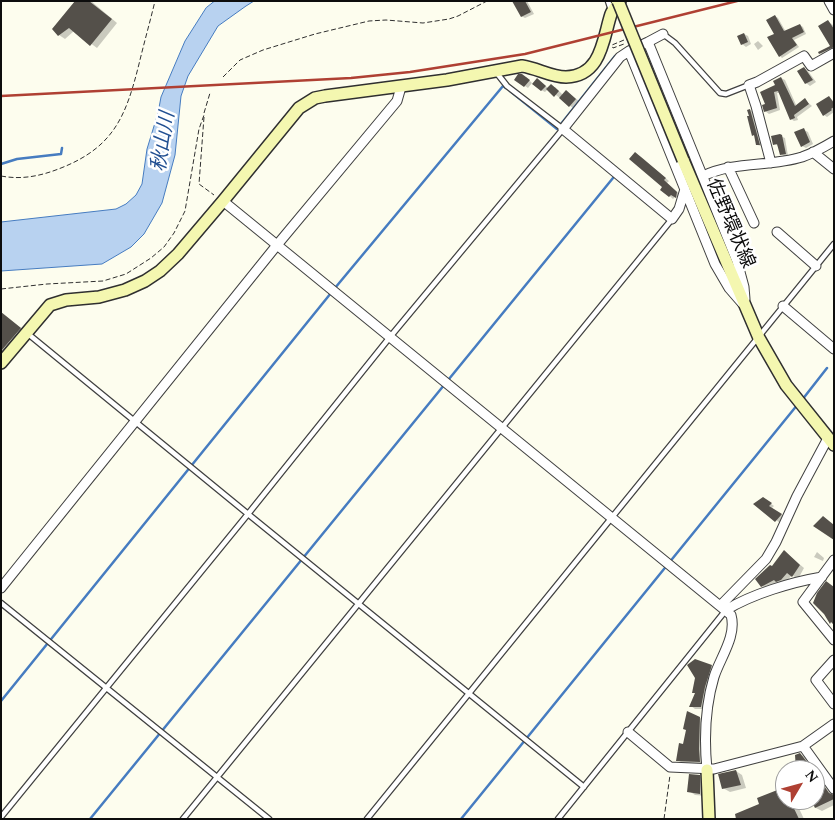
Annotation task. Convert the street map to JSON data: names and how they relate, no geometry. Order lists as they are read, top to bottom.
{
  "streets": {
    "street": ["佐野環状線"]
  },
  "water": ["秋山川"],
  "north": "top right"
}
